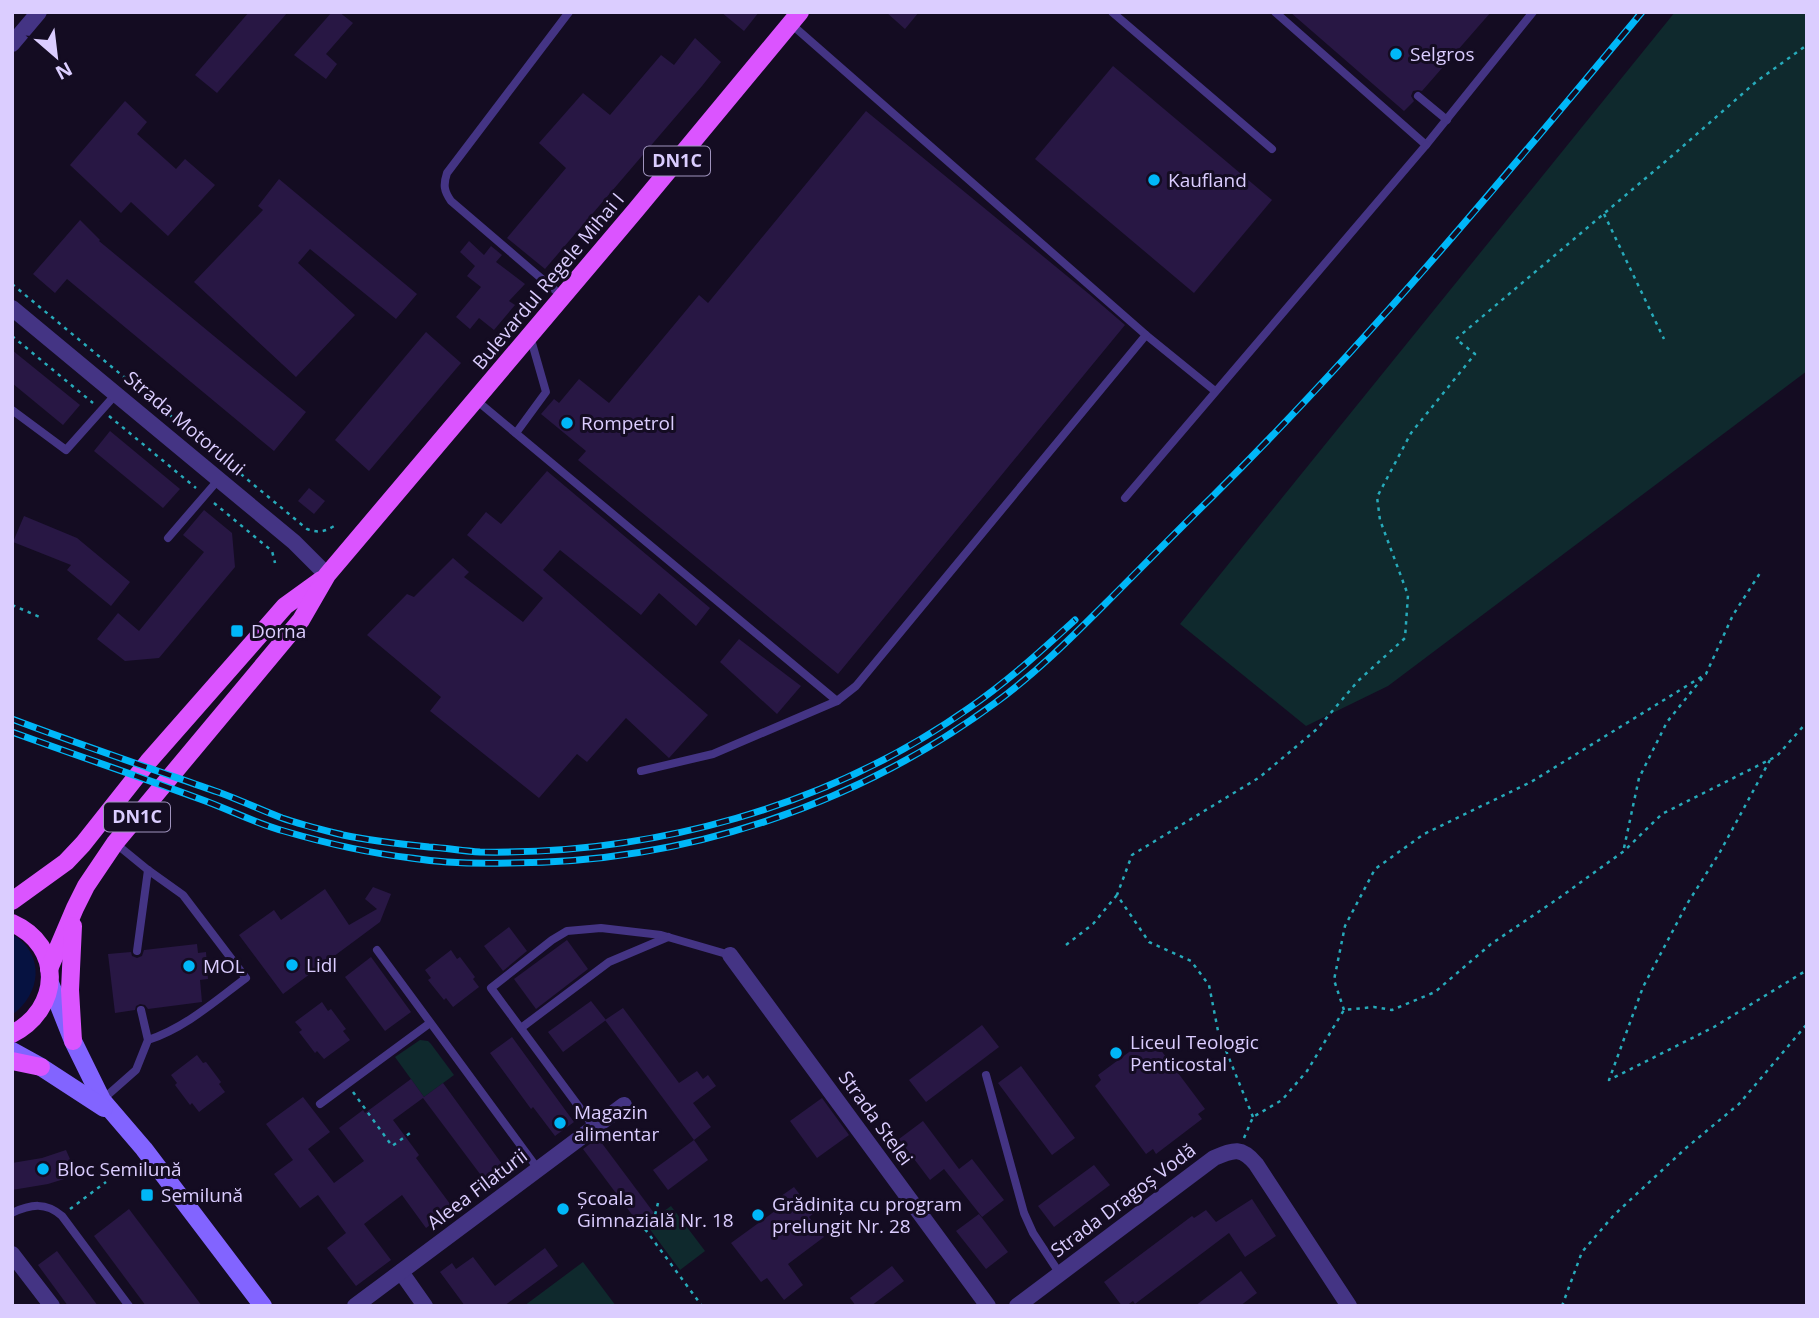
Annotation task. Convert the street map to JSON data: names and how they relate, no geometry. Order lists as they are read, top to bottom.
{
  "streets": {
    "main road": ["DN1C", "Bulevardul Regele Mihai I"],
    "street": [
      "Strada Motorului",
      "Strada Stelei",
      "Aleea Filaturii",
      "Strada Dragoș Vodă"
    ]
  },
  "crossings": [
    ["DN1C", "Bulevardul Regele Mihai I"],
    ["Bulevardul Regele Mihai I", "Strada Motorului"]
  ],
  "places": {
    "other": [
      "Selgros",
      "Kaufland",
      "Rompetrol",
      "Lidl",
      "MOL",
      "Liceul Teologic Penticostal",
      "Magazin alimentar",
      "Bloc Semilună",
      "Școala Gimnazială Nr. 18",
      "Grădinița cu program prelungit Nr. 28"
    ],
    "transit": ["Dorna", "Semilună"]
  },
  "north": "bottom right"
}
